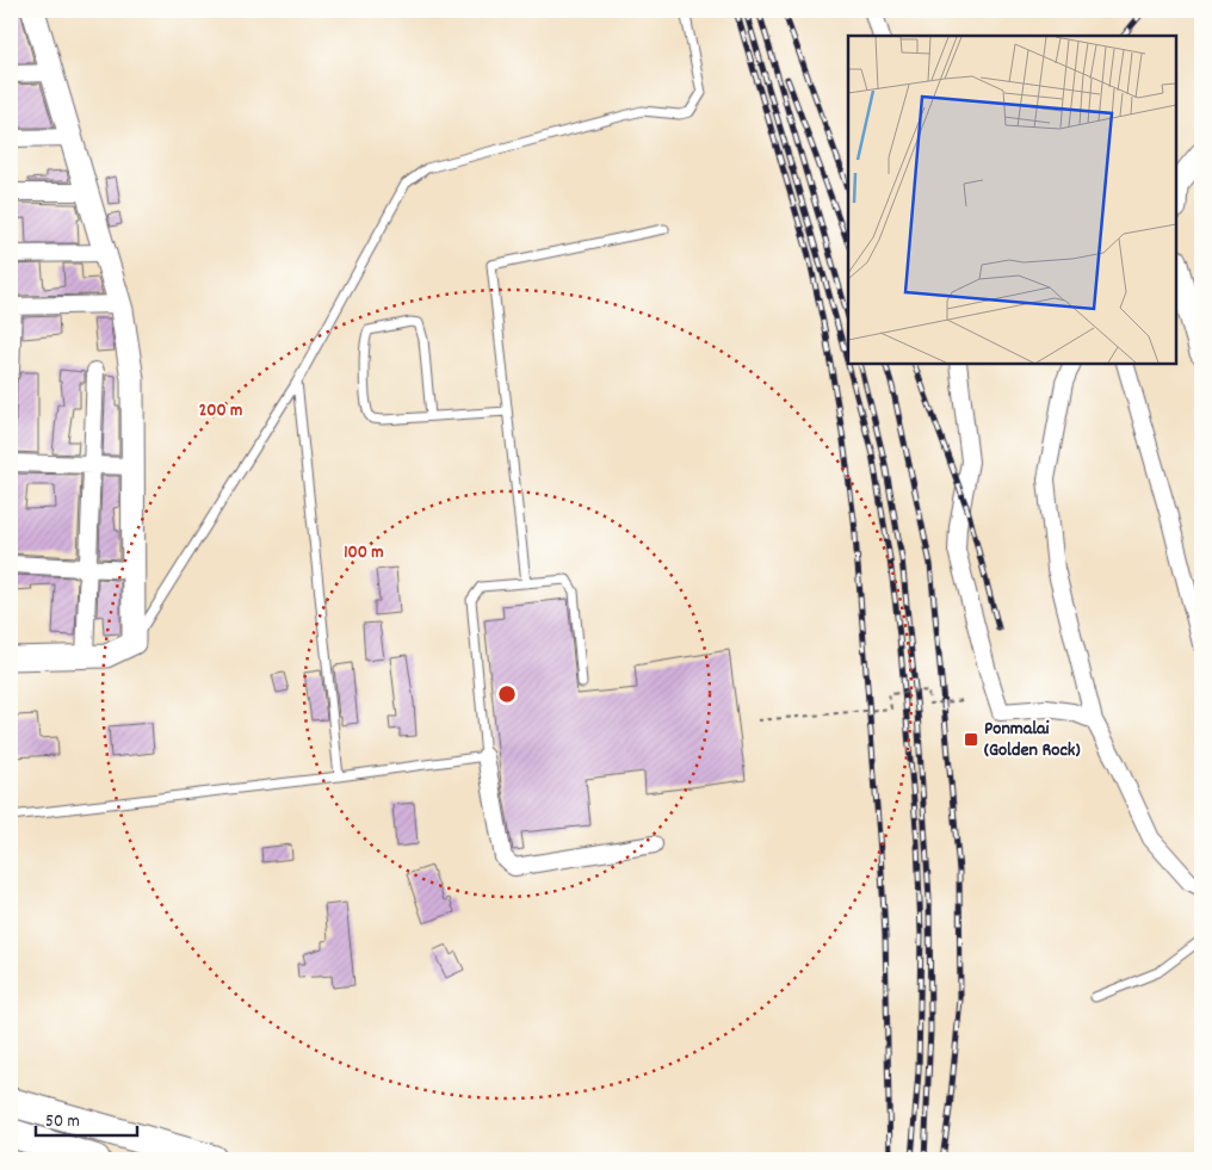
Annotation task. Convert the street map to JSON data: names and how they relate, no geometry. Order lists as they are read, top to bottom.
{
  "places": {
    "transit": ["Ponmalai (Golden Rock)"]
  },
  "scale_bar": "50 m",
  "rings": ["200 m", "100 m"]
}
